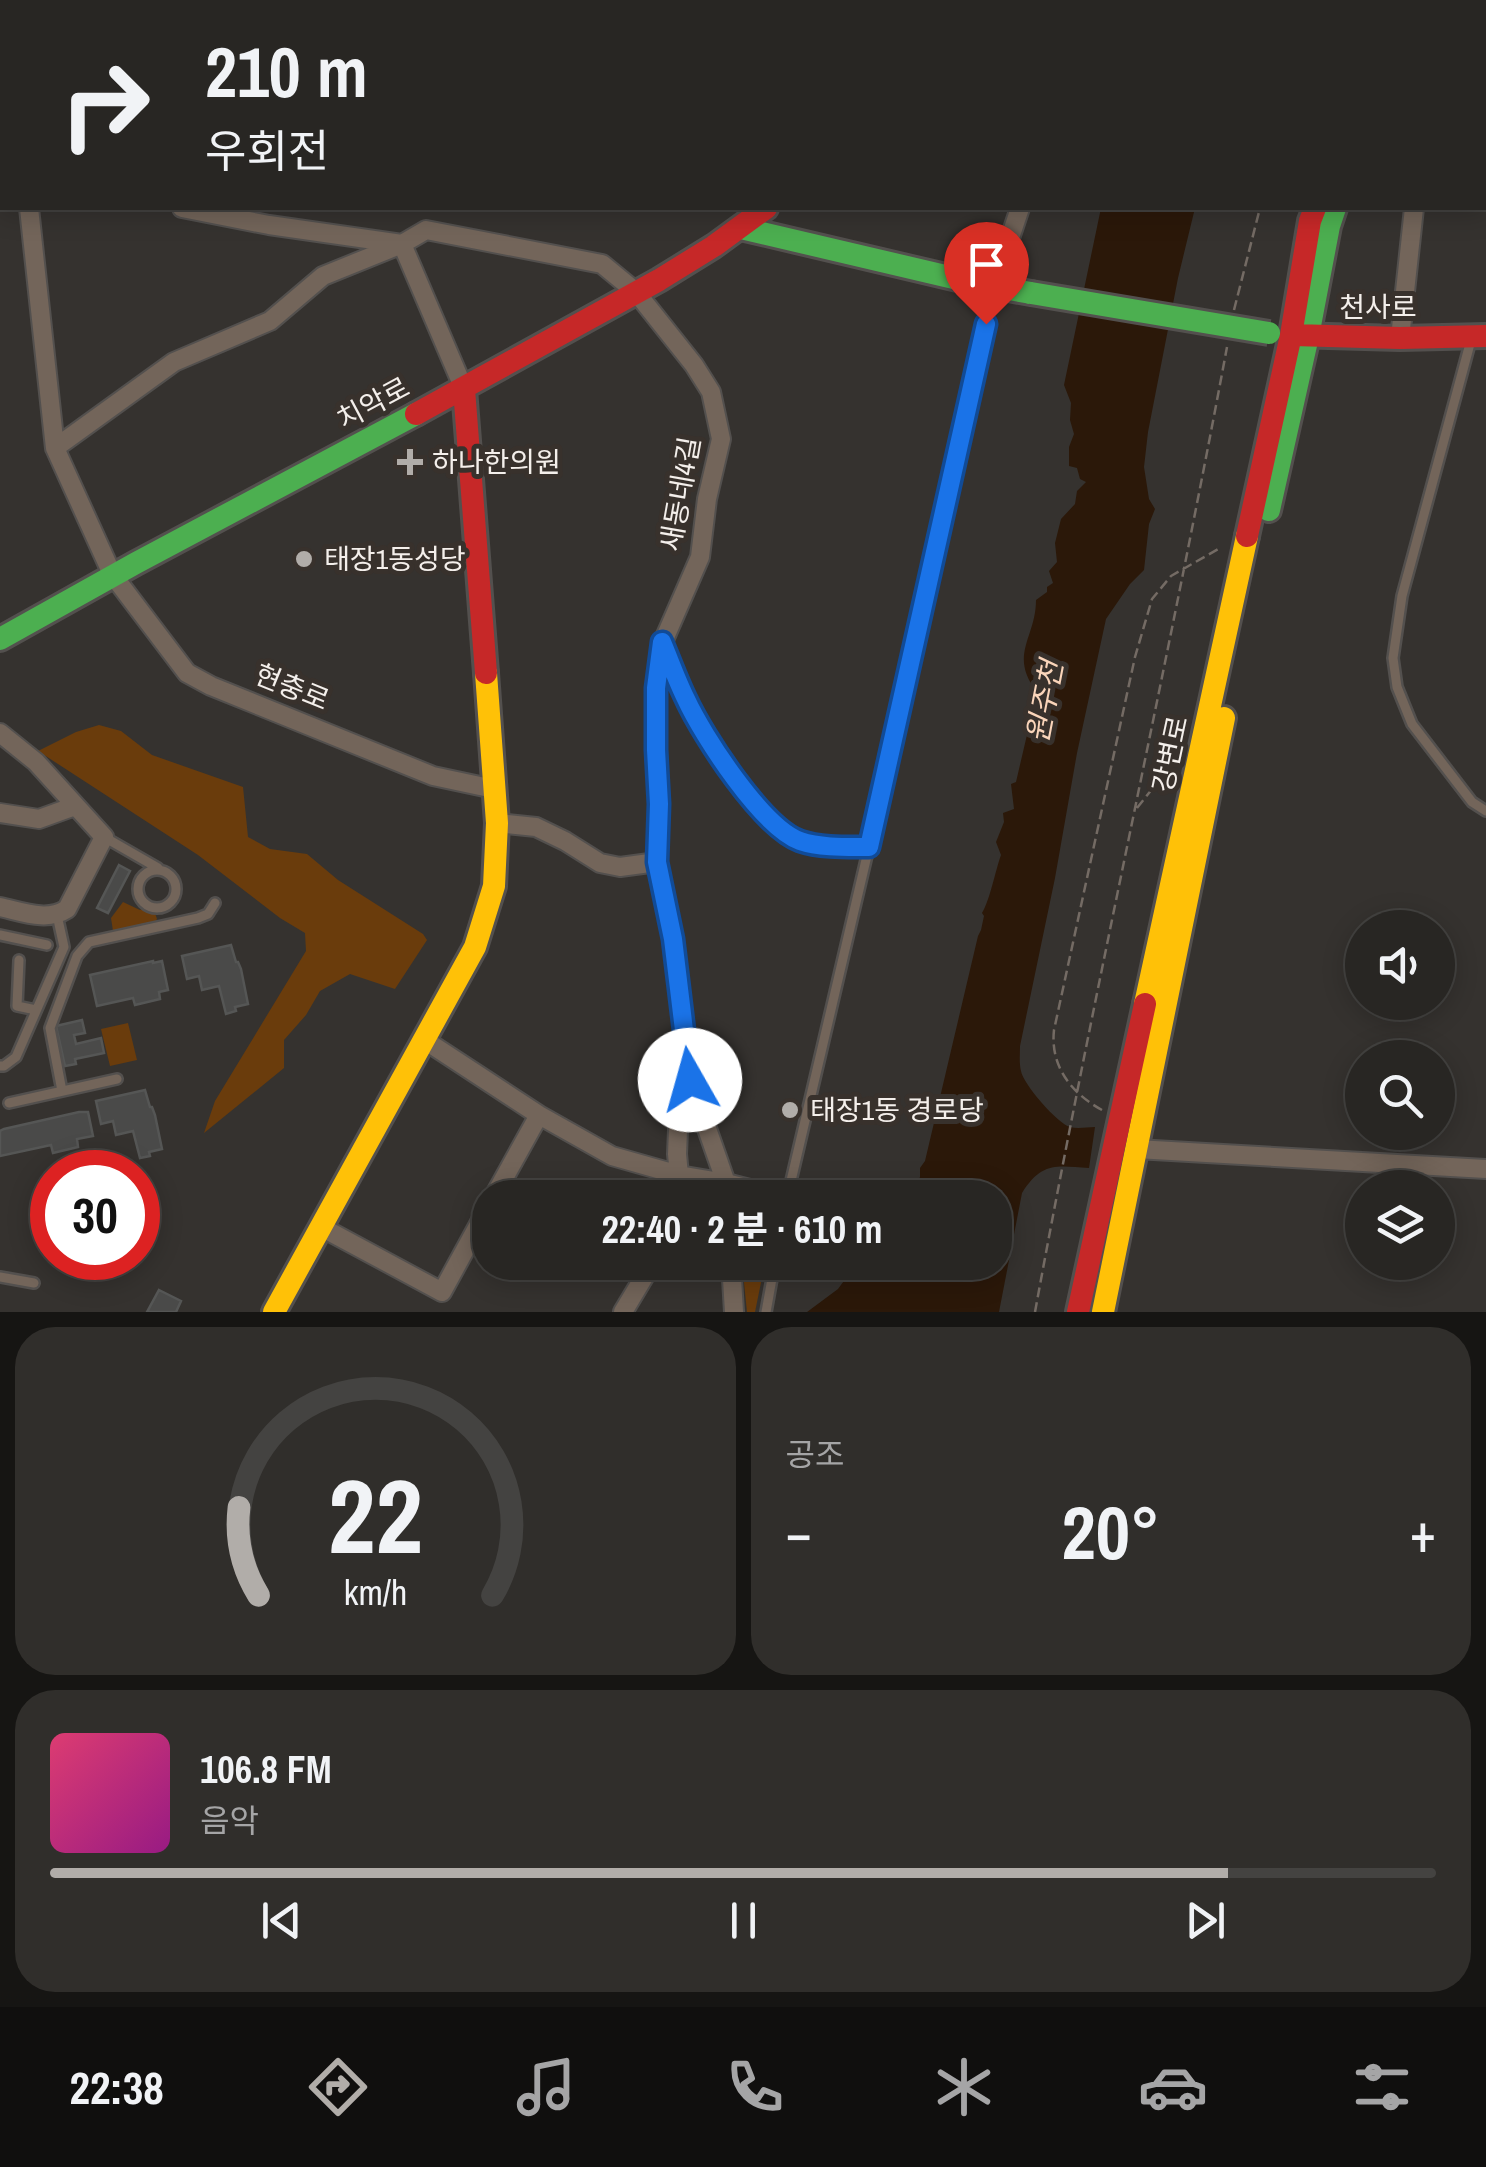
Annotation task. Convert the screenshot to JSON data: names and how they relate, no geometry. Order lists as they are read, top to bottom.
{
  "streets": {
    "street": [
      "천사로",
      "치악로",
      "새동네4길",
      "현충로",
      "강변로"
    ]
  },
  "crossings": [
    ["천사로", "강변로"],
    ["치악로", "새동네4길"],
    ["치악로", "현충로"]
  ],
  "water": ["원주천"],
  "places": {
    "health": ["하나한의원"],
    "other": ["태장1동성당", "태장1동 경로당"]
  },
  "page": {
    "turn": ["210 m", "우회전"],
    "limit": "30",
    "trip": "22:40 · 2 분 · 610 m",
    "tile": "공조",
    "heat": ["−", "20°", "+"],
    "song": ["106.8 FM", "음악"],
    "tabs": "22:38",
    "gauge": ["22", "km/h"]
  }
}
